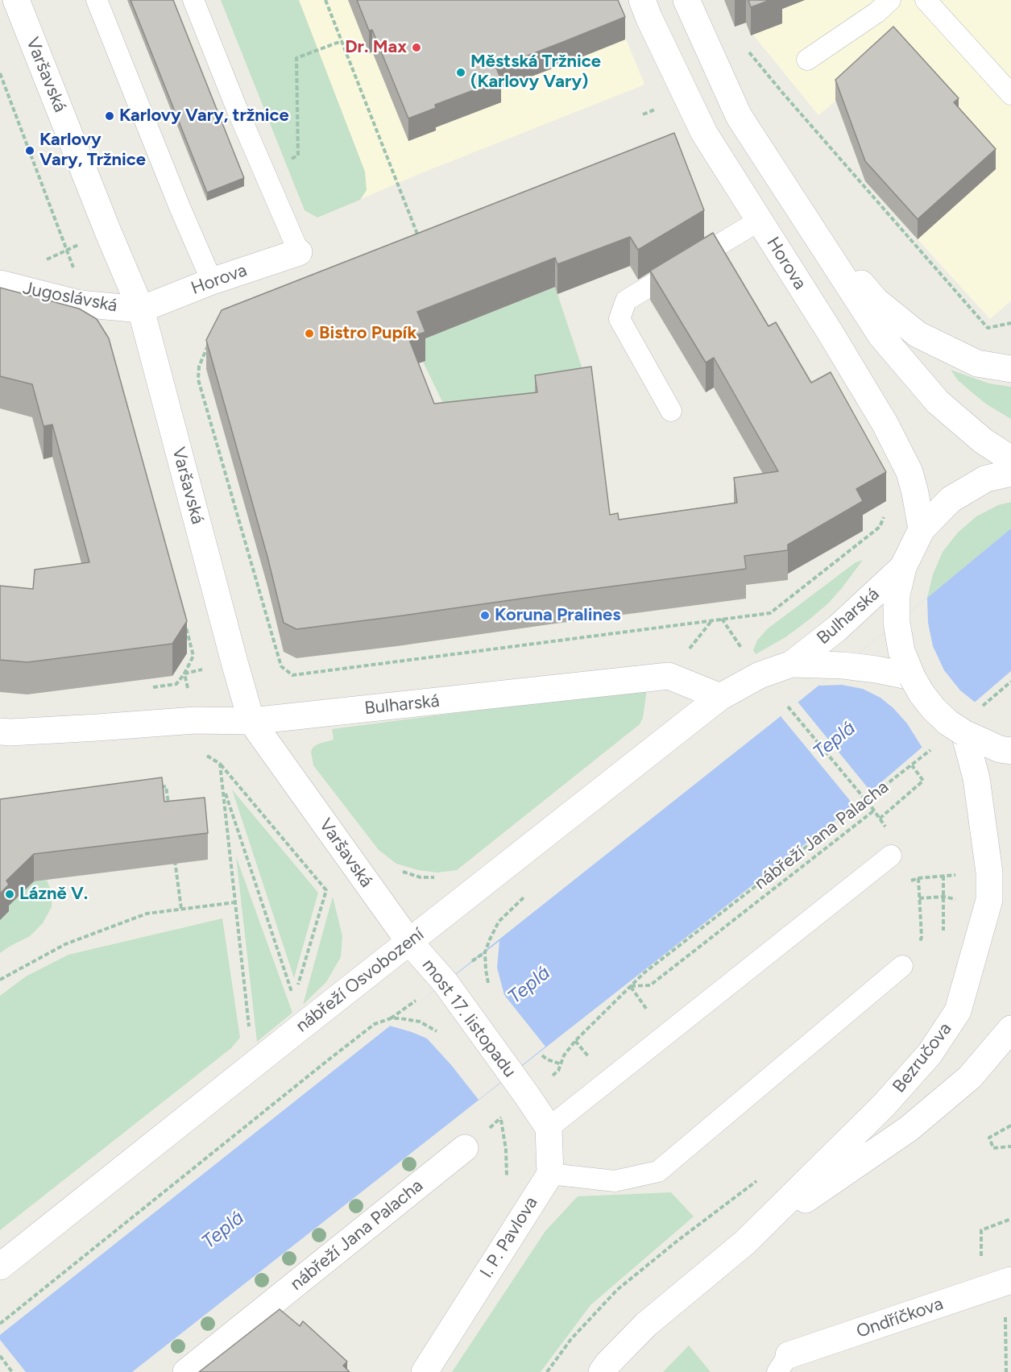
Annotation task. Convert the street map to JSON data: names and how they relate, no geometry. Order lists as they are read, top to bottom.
{
  "streets": {
    "street": [
      "Varšavská",
      "Horova",
      "Jugoslávská",
      "Bulharská",
      "nábřeží Jana Palacha",
      "nábřeží Osvobození",
      "most 17. listopadu",
      "Bezručova",
      "I. P. Pavlova",
      "Ondříčkova"
    ]
  },
  "crossings": [
    ["Varšavská", "Horova"],
    ["Varšavská", "Jugoslávská"],
    ["Varšavská", "Bulharská"],
    ["Varšavská", "nábřeží Osvobození"],
    ["Varšavská", "most 17. listopadu"],
    ["Horova", "Jugoslávská"],
    ["Bulharská", "nábřeží Osvobození"],
    ["nábřeží Osvobození", "most 17. listopadu"]
  ],
  "water": ["Teplá"],
  "places": [
    "Dr. Max",
    "Městská Tržnice (Karlovy Vary)",
    "Karlovy Vary, tržnice",
    "Karlovy Vary, Tržnice",
    "Bistro Pupík",
    "Koruna Pralines",
    "Lázně V."
  ]
}
